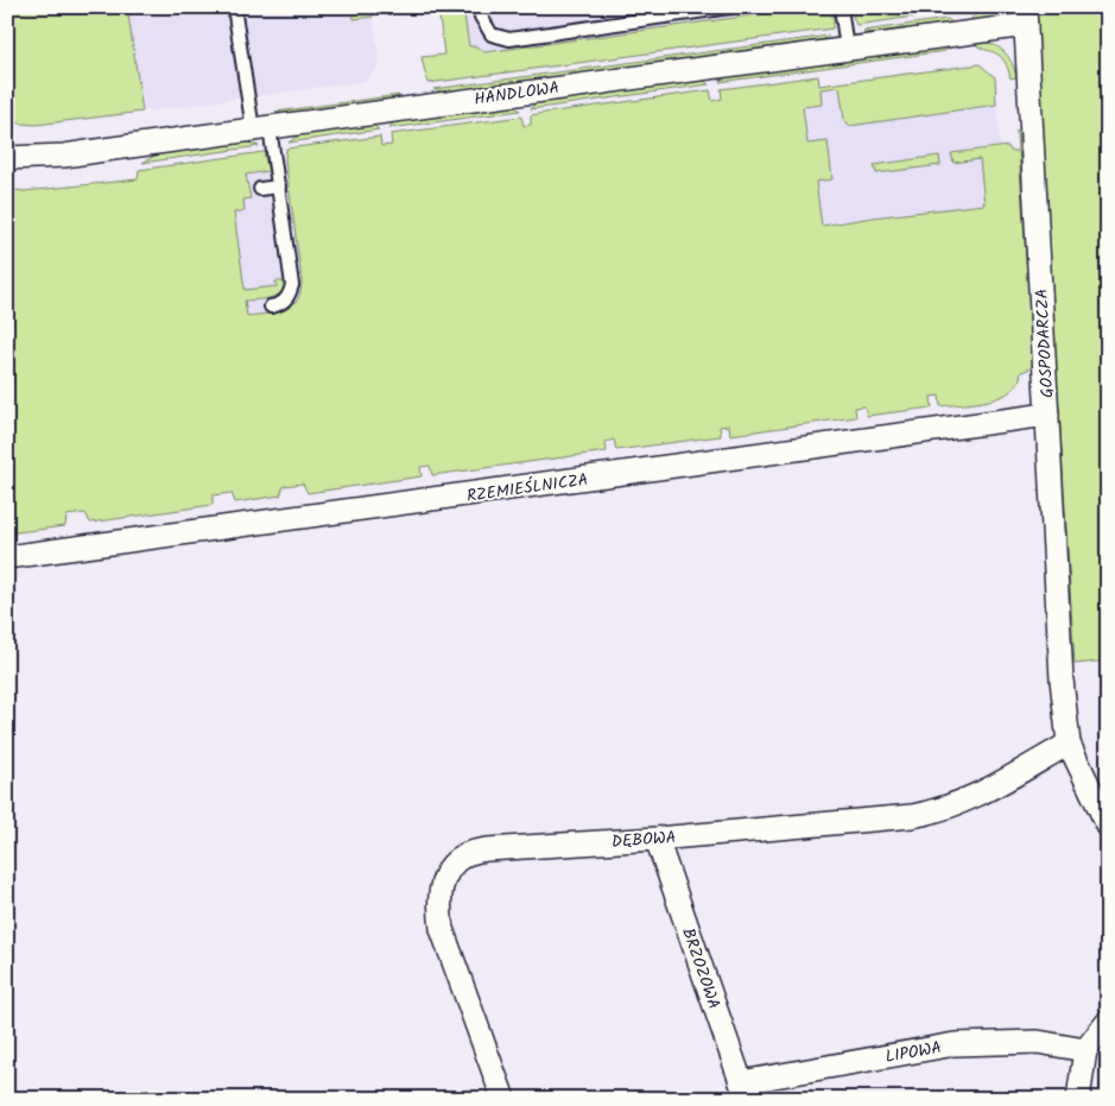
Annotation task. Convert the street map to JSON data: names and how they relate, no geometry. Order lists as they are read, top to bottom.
{
  "streets": {
    "street": [
      "HANDLOWA",
      "GOSPODARCZA",
      "RZEMIEŚLNICZA",
      "DĘBOWA",
      "BRZOZOWA",
      "LIPOWA"
    ]
  },
  "crossings": [
    ["HANDLOWA", "GOSPODARCZA"],
    ["GOSPODARCZA", "RZEMIEŚLNICZA"],
    ["GOSPODARCZA", "DĘBOWA"],
    ["DĘBOWA", "BRZOZOWA"],
    ["BRZOZOWA", "LIPOWA"]
  ]
}
